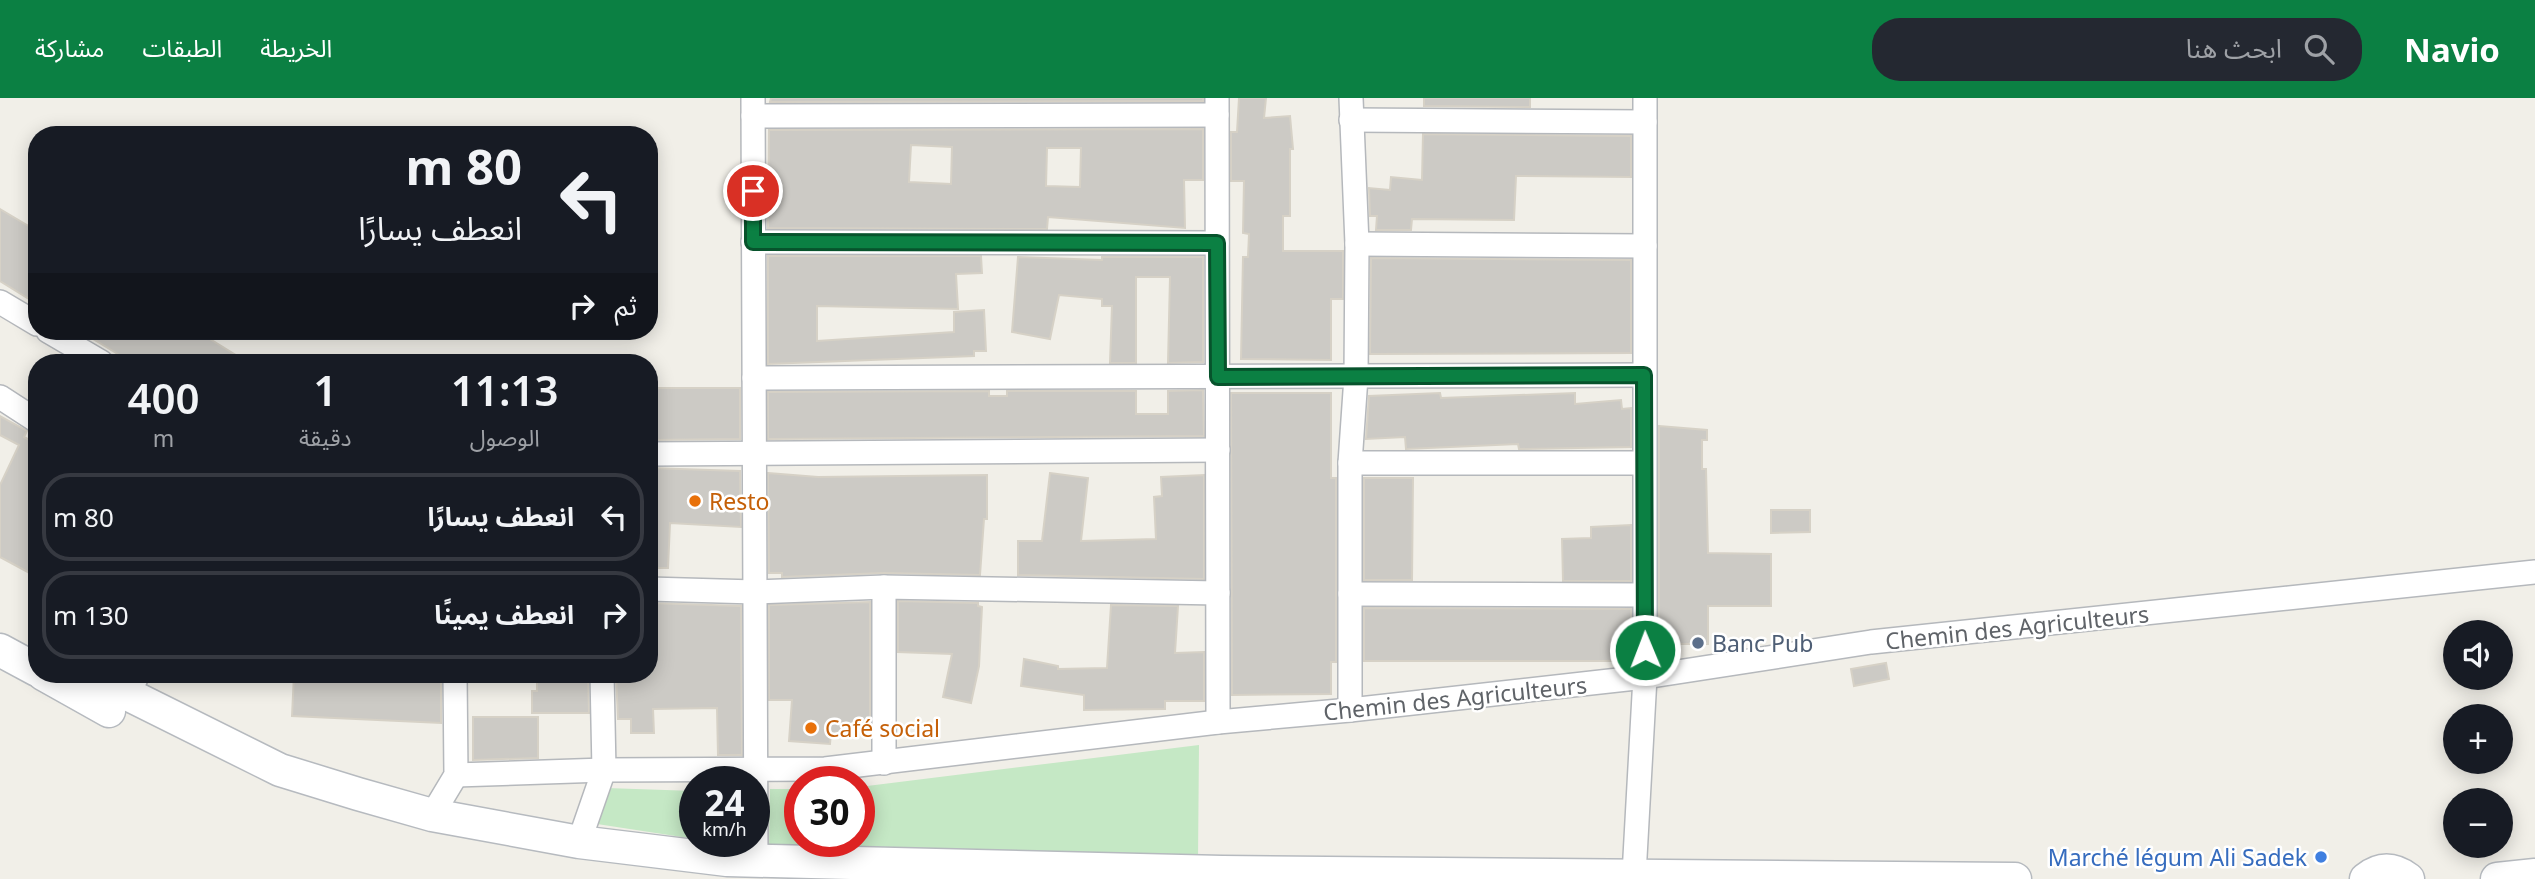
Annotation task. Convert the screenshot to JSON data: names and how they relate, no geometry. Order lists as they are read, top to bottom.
{
  "streets": {
    "street": ["Chemin des Agriculteurs"]
  },
  "places": [
    "Resto",
    "Banc Pub",
    "Café social",
    "Marché légum Ali Sadek"
  ],
  "page": {
    "header": "Navio",
    "search": "ابحث هنا",
    "nav": ["الخريطة", "الطبقات", "مشاركة"],
    "turn": ["80 m", "انعطف يسارًا"],
    "then": "ثم",
    "eta": [
      "11:13",
      "الوصول",
      "1",
      "دقيقة",
      "400",
      "m"
    ],
    "list": [
      {
        "name": "انعطف يسارًا",
        "value": "80 m"
      },
      {
        "name": "انعطف يمينًا",
        "value": "130 m"
      }
    ],
    "map_buttons": ["+", "−"],
    "speed": "24 km/h",
    "limit": "30"
  }
}
